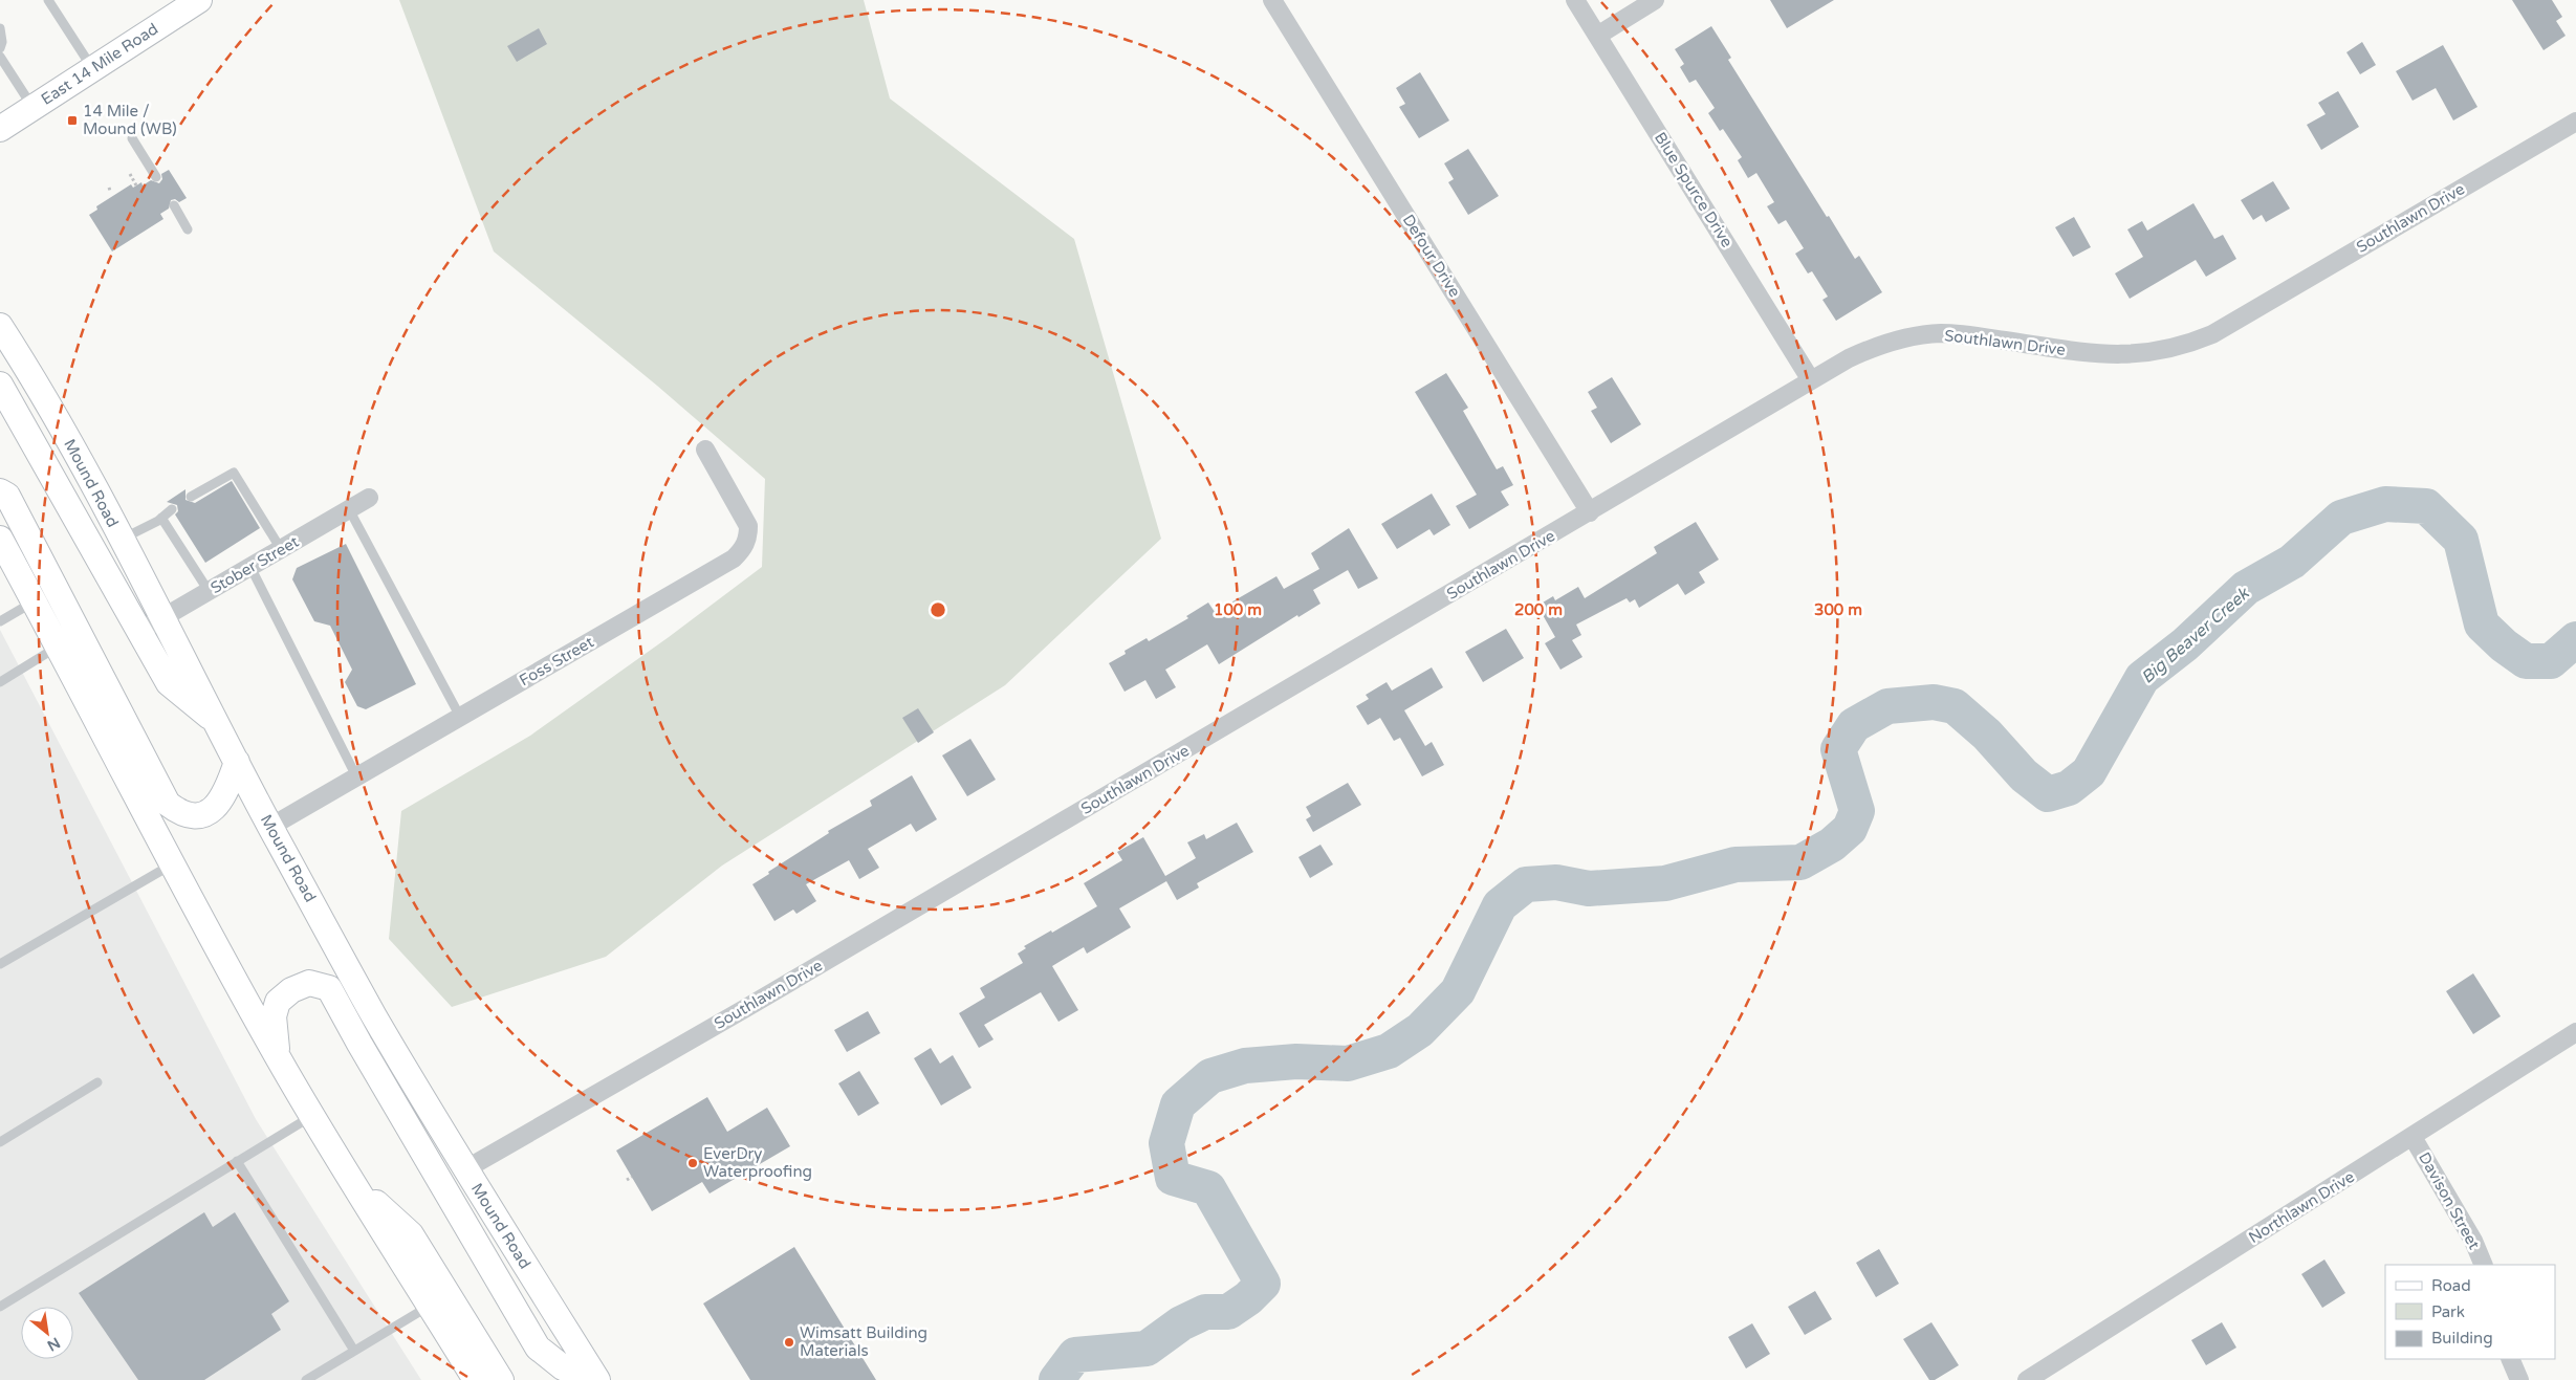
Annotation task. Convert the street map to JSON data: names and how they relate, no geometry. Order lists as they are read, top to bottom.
{
  "streets": {
    "main road": ["East 14 Mile Road", "Mound Road"],
    "street": [
      "Blue Spurce Drive",
      "Southlawn Drive",
      "Defour Drive",
      "Stober Street",
      "Foss Street",
      "Davison Street",
      "Northlawn Drive"
    ]
  },
  "crossings": [
    ["Blue Spurce Drive", "Southlawn Drive"],
    ["Southlawn Drive", "Defour Drive"],
    ["Southlawn Drive", "Mound Road"],
    ["Mound Road", "Stober Street"],
    ["Mound Road", "Foss Street"],
    ["Davison Street", "Northlawn Drive"]
  ],
  "water": ["Big Beaver Creek"],
  "places": {
    "transit": ["14 Mile / Mound (WB)"],
    "other": ["EverDry Waterproofing", "Wimsatt Building Materials"]
  },
  "legend": ["Road", "Park", "Building"],
  "north": "bottom right",
  "rings": ["100 m", "200 m", "300 m"]
}
